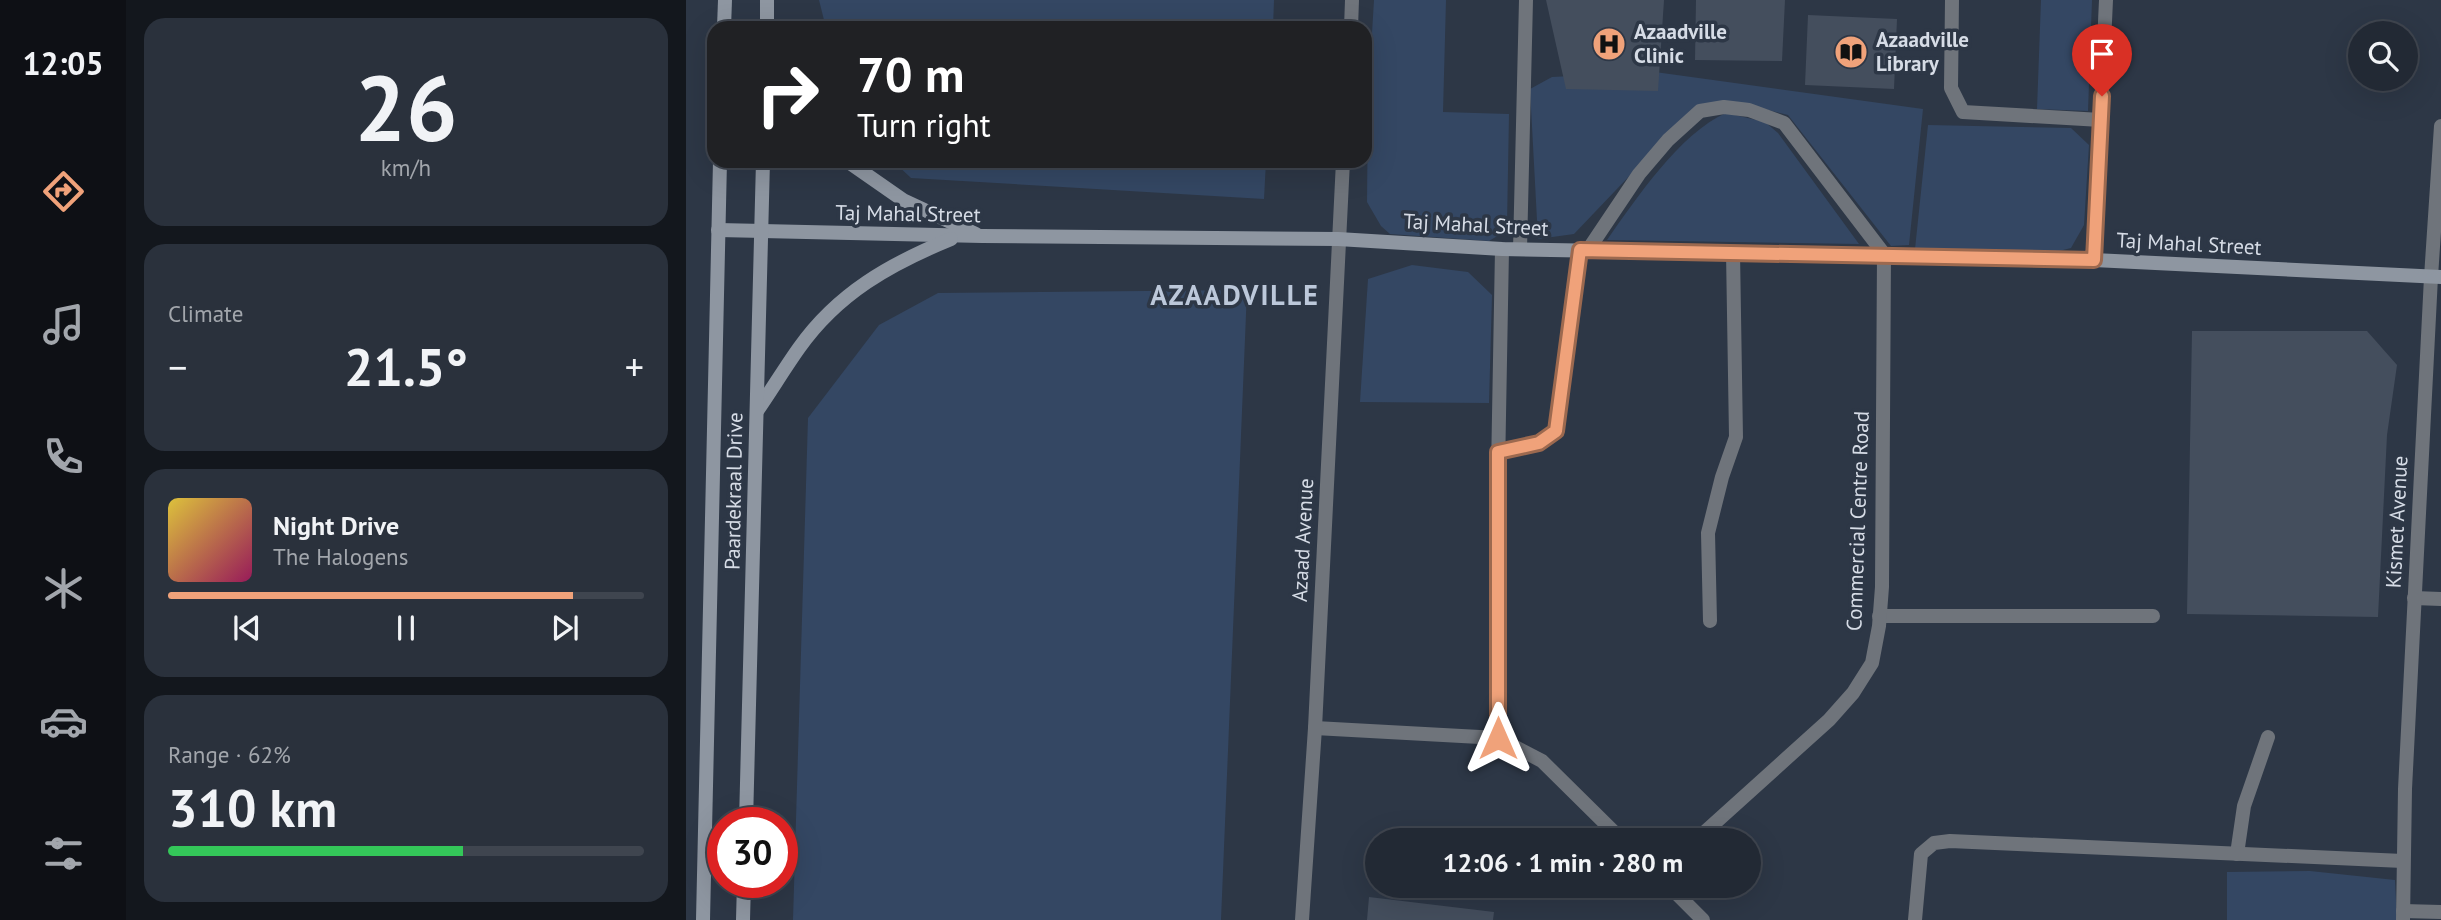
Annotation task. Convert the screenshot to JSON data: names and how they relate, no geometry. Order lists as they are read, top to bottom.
{
  "streets": {
    "main road": ["Taj Mahal Street", "Paardekraal Drive"],
    "street": ["Commercial Centre Road", "Kismet Avenue", "Azaad Avenue"]
  },
  "crossings": [
    ["Taj Mahal Street", "Paardekraal Drive"],
    ["Taj Mahal Street", "Commercial Centre Road"],
    ["Taj Mahal Street", "Kismet Avenue"],
    ["Taj Mahal Street", "Azaad Avenue"]
  ],
  "districts": ["AZAADVILLE"],
  "places": {
    "hospital": ["Azaadville Clinic"],
    "library": ["Azaadville Library"]
  },
  "page": {
    "tabs": "12:05",
    "tile": [
      ["26", "km/h"],
      "Climate",
      ["Range · 62%", "310 km"]
    ],
    "turn": ["70 m", "Turn right"],
    "heat": ["−", "21.5°", "+"],
    "song": ["Night Drive", "The Halogens"],
    "limit": "30",
    "trip": "12:06 · 1 min · 280 m"
  }
}
